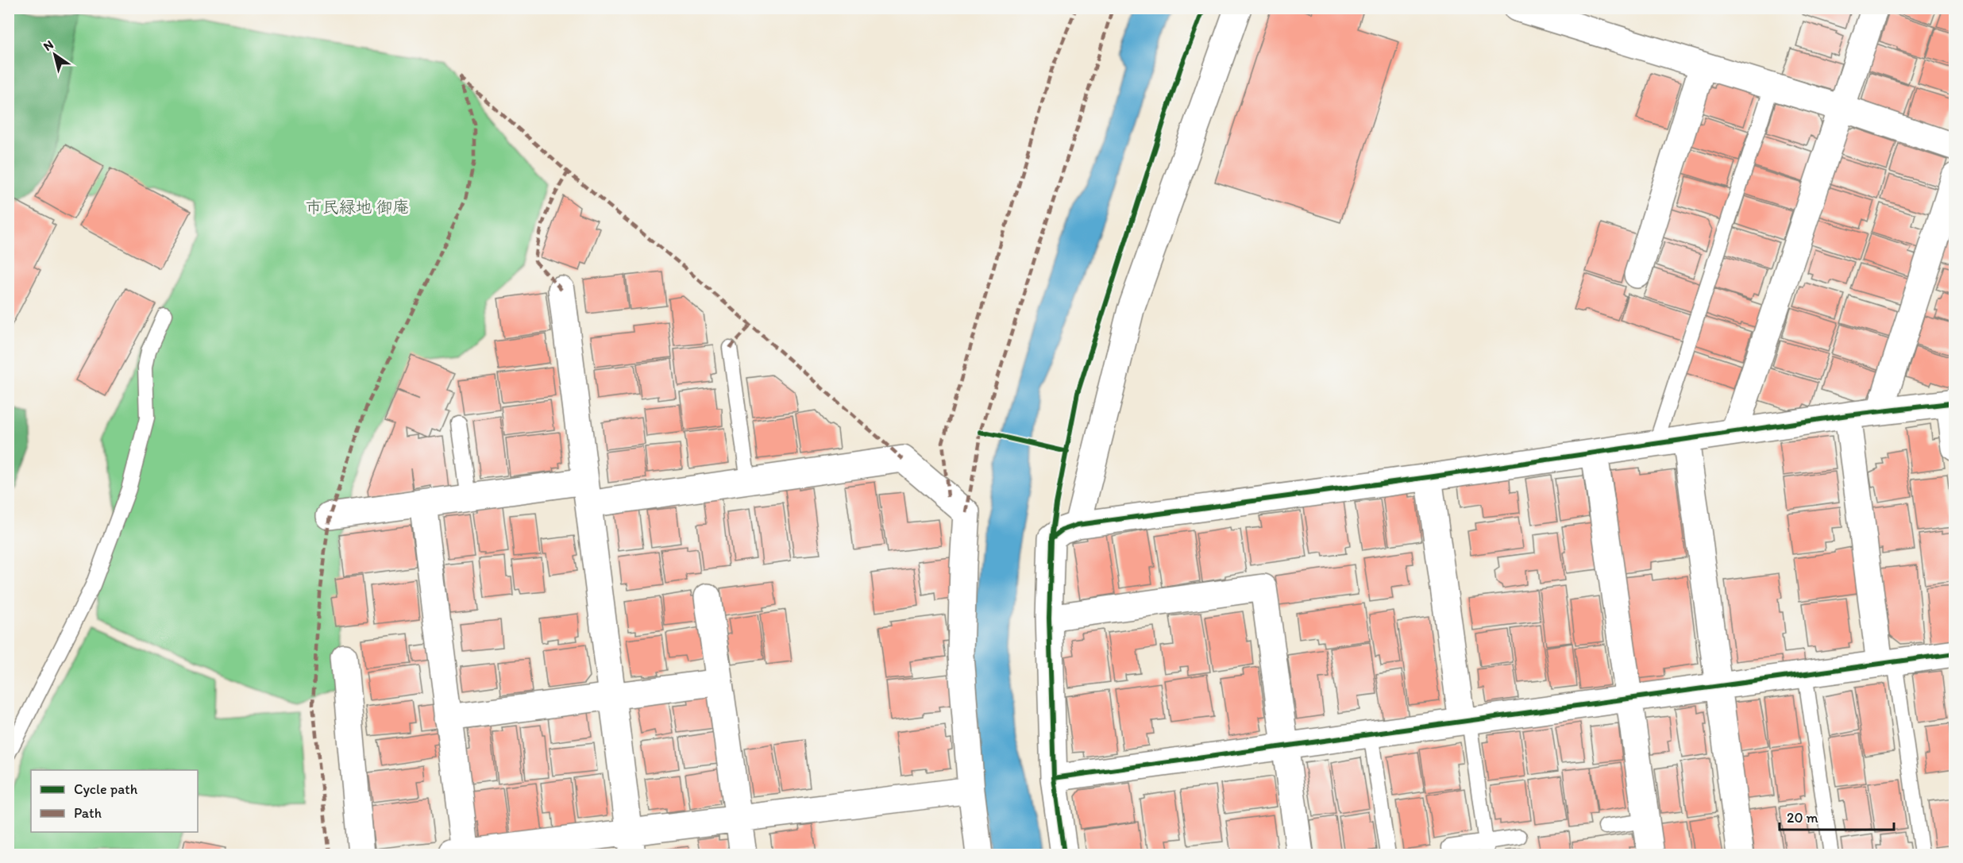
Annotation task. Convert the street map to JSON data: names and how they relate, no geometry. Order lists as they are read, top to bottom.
{
  "parks": ["市民緑地 御庵"],
  "legend": ["Cycle path", "Path"],
  "scale_bar": "20 m",
  "north": "top left"
}
